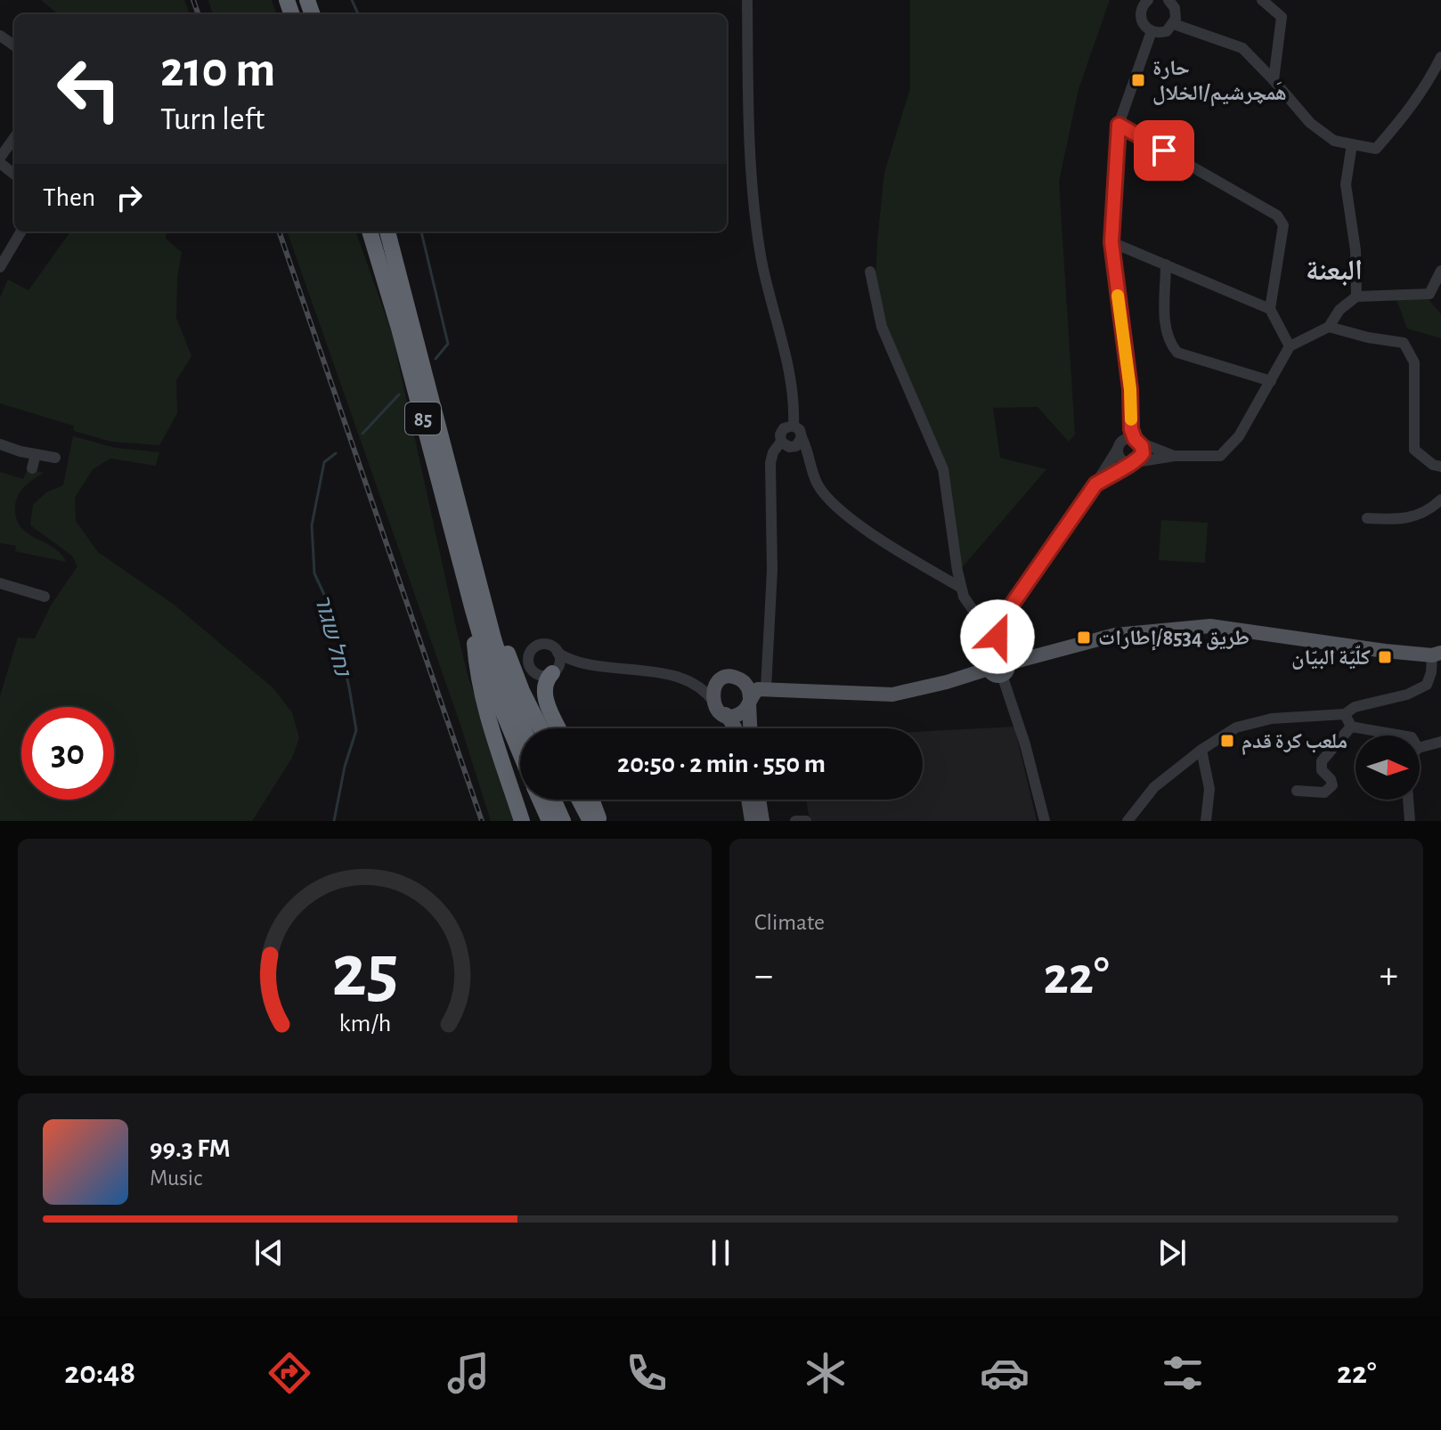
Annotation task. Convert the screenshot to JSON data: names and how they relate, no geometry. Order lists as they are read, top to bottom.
{
  "streets": {
    "highway": ["85"]
  },
  "districts": ["البعنة"],
  "water": ["נחל שגור"],
  "places": {
    "transit": [
      "حارة هَمچرشيم/الخلال",
      "طريق 8534/إطارات",
      "كلّيّة البيّان",
      "ملعب كرة قدم"
    ]
  },
  "north": "right",
  "page": {
    "turn": ["210 m", "Turn left"],
    "then": "Then",
    "limit": "30",
    "trip": "20:50 · 2 min · 550 m",
    "tile": "Climate",
    "heat": ["−", "22°", "+"],
    "song": ["99.3 FM", "Music"],
    "tabs": ["20:48", "22°"],
    "gauge": ["25", "km/h"]
  }
}
